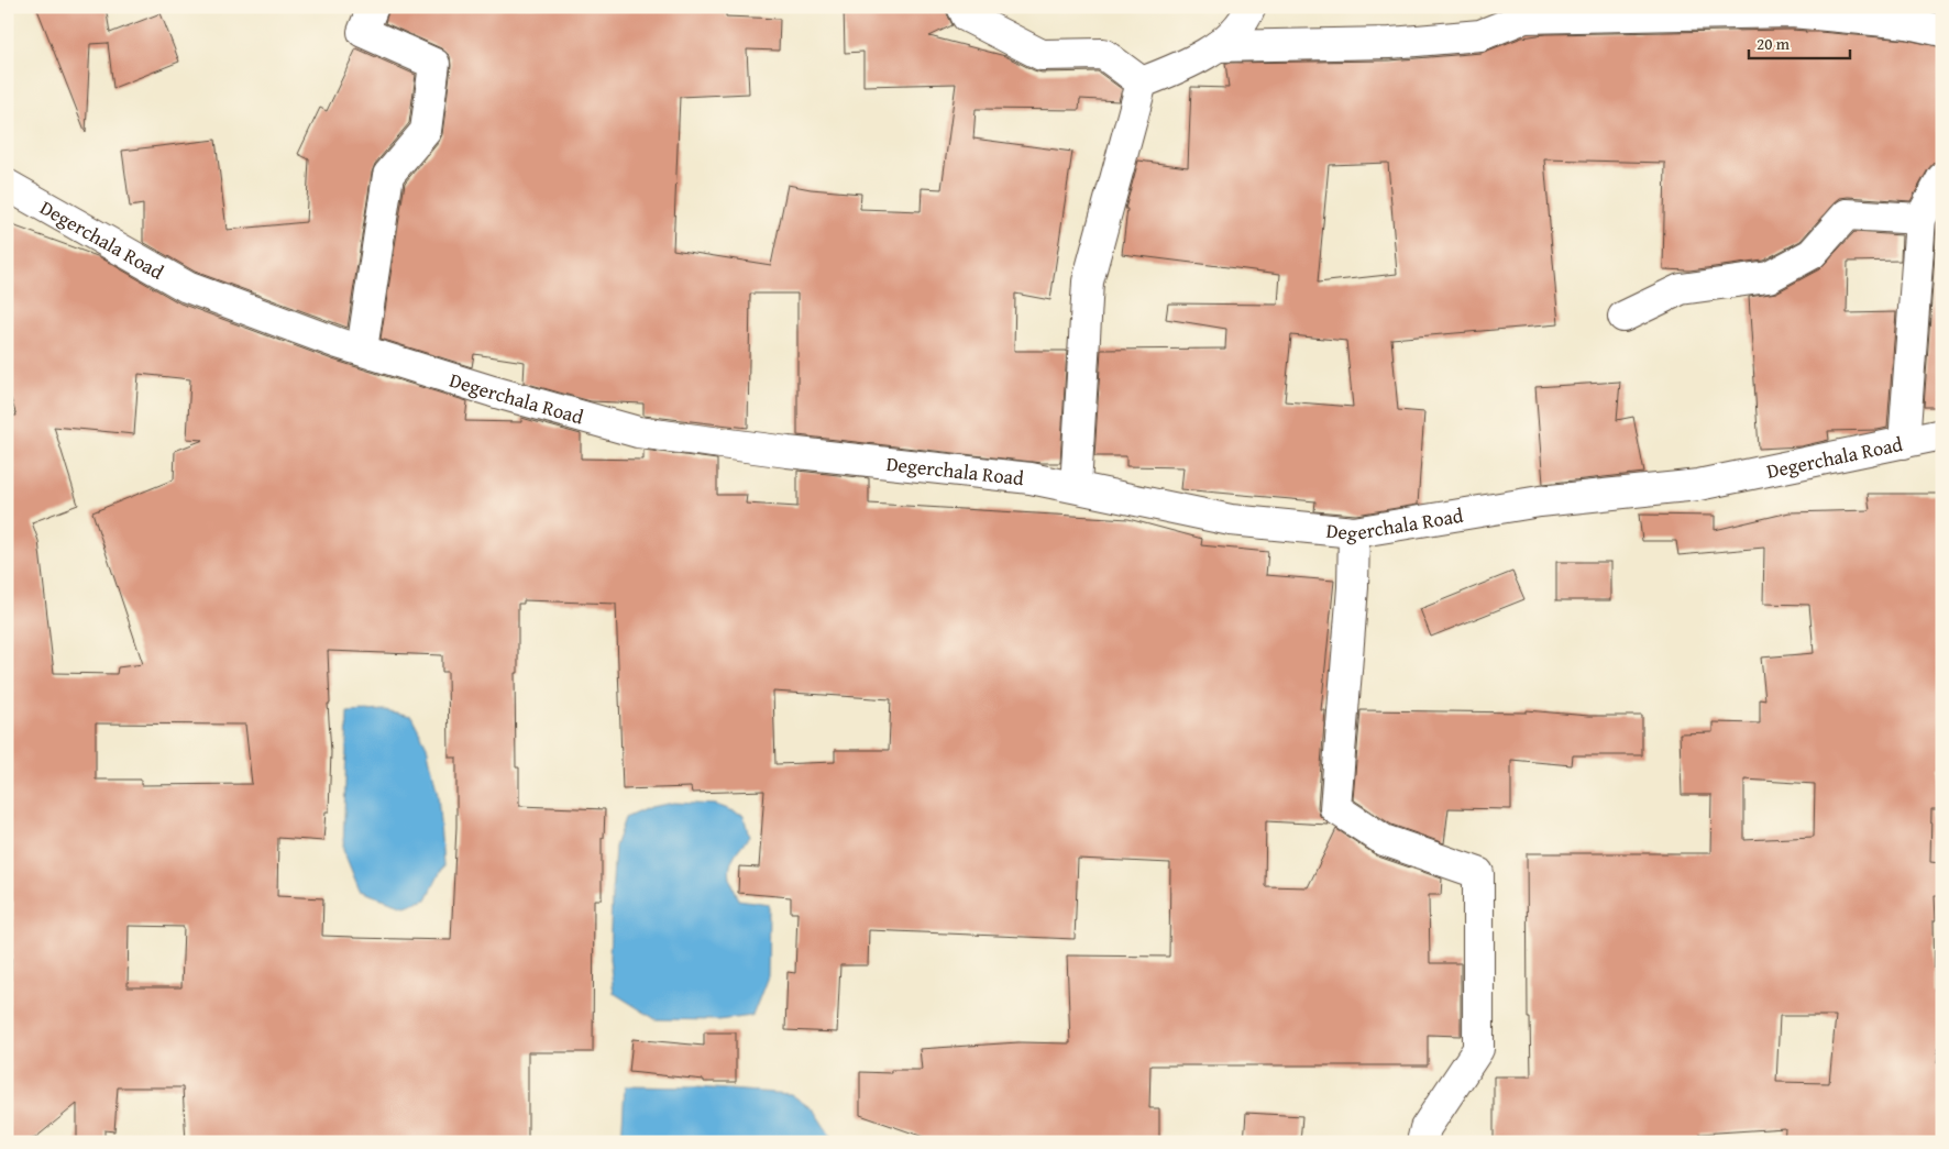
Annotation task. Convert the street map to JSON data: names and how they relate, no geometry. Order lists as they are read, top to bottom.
{
  "streets": {
    "street": ["Degerchala Road"]
  },
  "scale_bar": "20 m"
}
